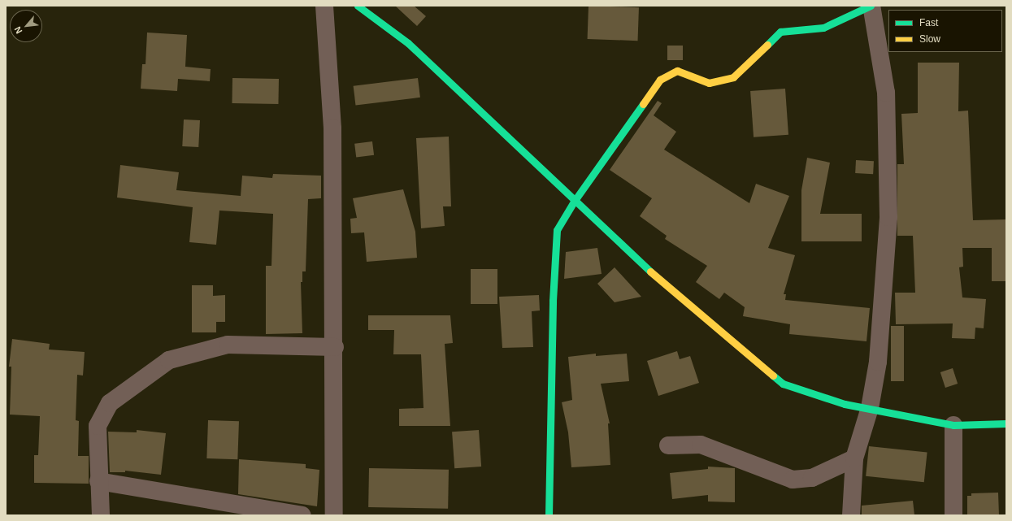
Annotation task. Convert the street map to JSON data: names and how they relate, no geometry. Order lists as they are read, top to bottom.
{
  "legend": ["Fast", "Slow"],
  "north": "bottom left"
}
